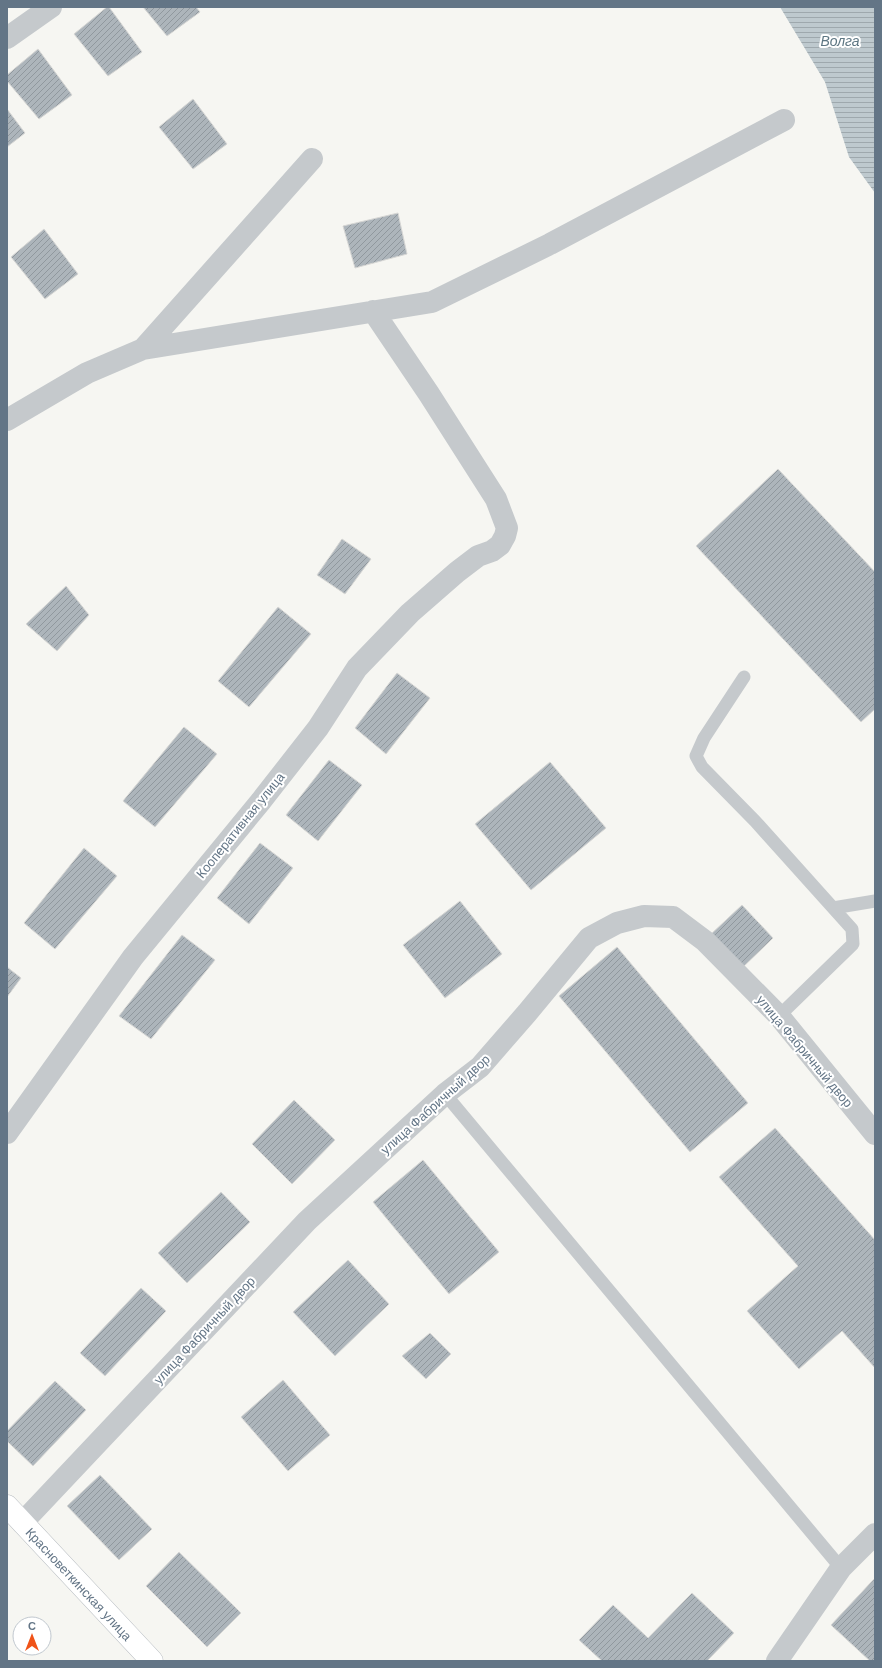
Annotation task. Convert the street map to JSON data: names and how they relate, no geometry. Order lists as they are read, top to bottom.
{
  "streets": {
    "main road": ["Красноветкинская улица"],
    "street": ["Кооперативная улица", "улица Фабричный двор"]
  },
  "crossings": [
    ["улица Фабричный двор", "Красноветкинская улица"]
  ],
  "water": ["Волга"],
  "north": "top"
}
